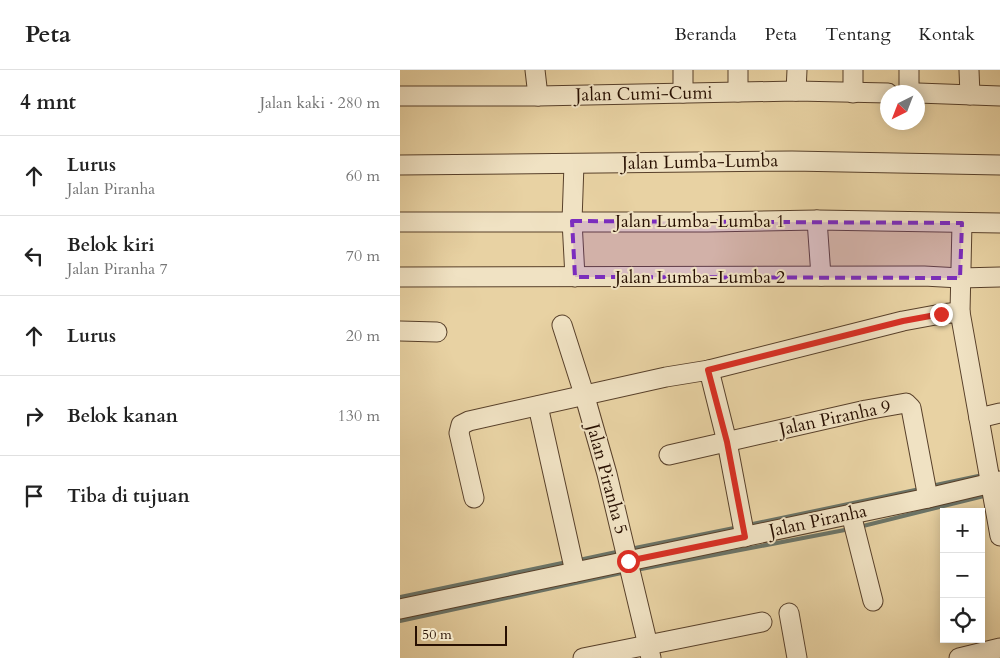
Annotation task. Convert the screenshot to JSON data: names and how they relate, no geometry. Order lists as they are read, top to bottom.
{
  "streets": {
    "street": [
      "Jalan Cumi-Cumi",
      "Jalan Lumba-Lumba",
      "Jalan Lumba-Lumba 1",
      "Jalan Lumba-Lumba 2",
      "Jalan Piranha 9",
      "Jalan Piranha 5",
      "Jalan Piranha"
    ]
  },
  "crossings": [
    ["Jalan Piranha 9", "Jalan Piranha"],
    ["Jalan Piranha 5", "Jalan Piranha"]
  ],
  "scale_bar": "50 m",
  "north": "bottom left",
  "page": {
    "header": "Peta",
    "nav": [
      "Beranda",
      "Peta",
      "Tentang",
      "Kontak"
    ],
    "heading": ["4 mnt", "Jalan kaki · 280 m"],
    "list": [
      ["Lurus", "Jalan Piranha", "60 m"],
      ["Belok kiri", "Jalan Piranha 7", "70 m"],
      ["Lurus", "20 m"],
      ["Belok kanan", "130 m"],
      "Tiba di tujuan"
    ],
    "map_buttons": ["+", "−"],
    "scale": "50 m"
  }
}
